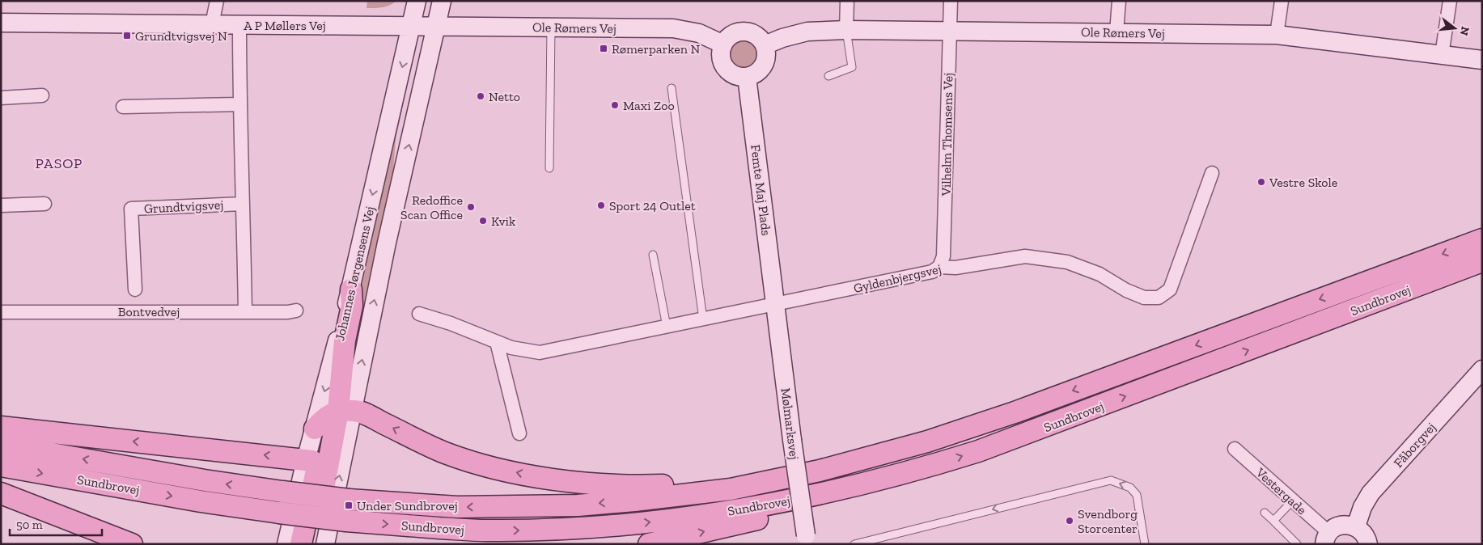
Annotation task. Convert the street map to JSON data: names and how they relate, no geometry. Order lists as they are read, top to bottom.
{
  "streets": {
    "main road": ["Sundbrovej"],
    "street": [
      "A P Møllers Vej",
      "Ole Rømers Vej",
      "Vilhelm Thomsens Vej",
      "Femte Maj Plads",
      "Grundtvigsvej",
      "Johannes Jørgensens Vej",
      "Gyldenbjergsvej",
      "Bontvedvej",
      "Mølmarksvej",
      "Fåborgvej",
      "Vestergade"
    ]
  },
  "crossings": [
    ["A P Møllers Vej", "Ole Rømers Vej"],
    ["A P Møllers Vej", "Grundtvigsvej"],
    ["A P Møllers Vej", "Johannes Jørgensens Vej"],
    ["Ole Rømers Vej", "Vilhelm Thomsens Vej"],
    ["Ole Rømers Vej", "Femte Maj Plads"],
    ["Ole Rømers Vej", "Johannes Jørgensens Vej"],
    ["Vilhelm Thomsens Vej", "Gyldenbjergsvej"],
    ["Femte Maj Plads", "Gyldenbjergsvej"],
    ["Femte Maj Plads", "Mølmarksvej"],
    ["Grundtvigsvej", "Bontvedvej"],
    ["Gyldenbjergsvej", "Mølmarksvej"]
  ],
  "districts": ["PASOP"],
  "places": {
    "transit": ["Grundtvigsvej N", "Rømerparken N", "Under Sundbrovej"],
    "other": [
      "Netto",
      "Maxi Zoo",
      "Vestre Skole",
      "Sport 24 Outlet",
      "Redoffice Scan Office",
      "Kvik",
      "Svendborg Storcenter"
    ]
  },
  "scale_bar": "50 m",
  "north": "right"
}
